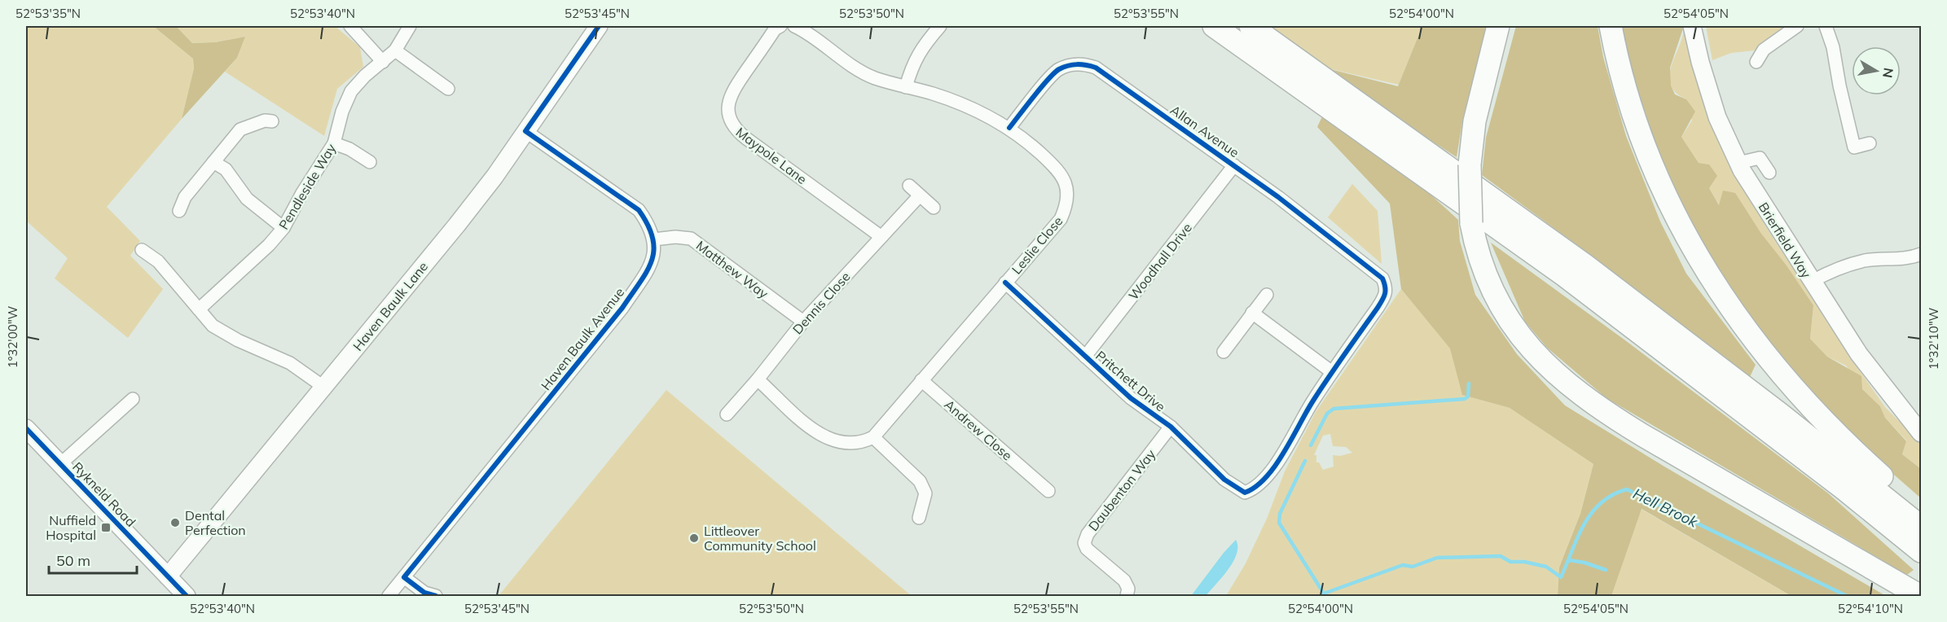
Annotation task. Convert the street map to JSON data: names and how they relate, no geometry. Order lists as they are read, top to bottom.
{
  "streets": {
    "street": [
      "Allan Avenue",
      "Maypole Lane",
      "Pendleside Way",
      "Brierfield Way",
      "Leslie Close",
      "Woodhall Drive",
      "Matthew Way",
      "Dennis Close",
      "Haven Baulk Lane",
      "Haven Baulk Avenue",
      "Pritchett Drive",
      "Andrew Close",
      "Daubenton Way",
      "Rykneld Road"
    ]
  },
  "crossings": [
    ["Allan Avenue", "Leslie Close"],
    ["Allan Avenue", "Woodhall Drive"],
    ["Allan Avenue", "Pritchett Drive"],
    ["Maypole Lane", "Dennis Close"],
    ["Leslie Close", "Pritchett Drive"],
    ["Leslie Close", "Andrew Close"],
    ["Woodhall Drive", "Pritchett Drive"],
    ["Matthew Way", "Dennis Close"],
    ["Matthew Way", "Haven Baulk Avenue"],
    ["Haven Baulk Lane", "Rykneld Road"],
    ["Pritchett Drive", "Daubenton Way"]
  ],
  "water": ["Hell Brook"],
  "places": {
    "other": ["Dental Perfection", "Littleover Community School"],
    "transit": ["Nuffield Hospital"]
  },
  "scale_bar": "50 m",
  "north": "right",
  "coordinates": [
    "52°53'35\"N",
    "52°53'40\"N",
    "52°53'45\"N",
    "52°53'50\"N",
    "52°53'55\"N",
    "52°54'00\"N",
    "52°54'05\"N",
    "1°32'00\"W",
    "1°32'10\"W",
    "52°54'10\"N"
  ]
}
